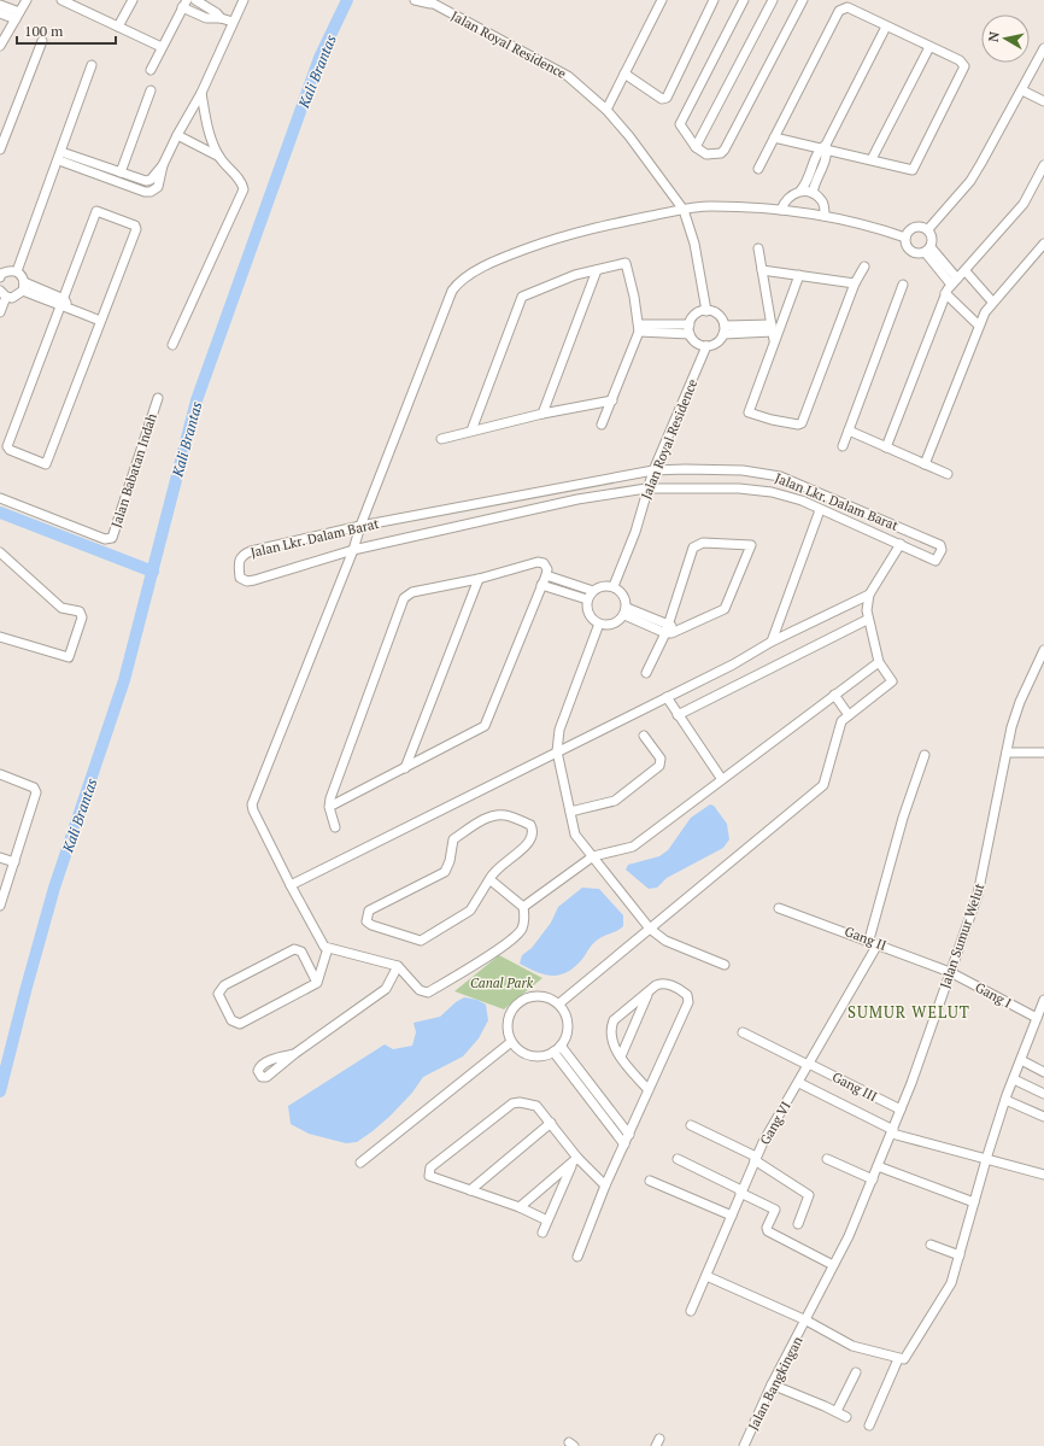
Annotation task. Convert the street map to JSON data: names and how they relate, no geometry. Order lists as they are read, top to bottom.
{
  "streets": {
    "street": [
      "Jalan Royal Residence",
      "Jalan Babatan Indah",
      "Jalan Lkr. Dalam Barat",
      "Jalan Sumur Welut",
      "Gang II",
      "Gang I",
      "Gang III",
      "Gang VI",
      "Jalan Bangkingan"
    ]
  },
  "crossings": [
    ["Jalan Royal Residence", "Jalan Lkr. Dalam Barat"],
    ["Jalan Sumur Welut", "Gang II"],
    ["Jalan Sumur Welut", "Gang I"],
    ["Jalan Sumur Welut", "Gang III"],
    ["Jalan Sumur Welut", "Jalan Bangkingan"],
    ["Gang II", "Gang I"],
    ["Gang II", "Gang VI"],
    ["Gang III", "Gang VI"]
  ],
  "districts": ["SUMUR WELUT"],
  "water": ["Kali Brantas"],
  "parks": ["Canal Park"],
  "scale_bar": "100 m",
  "north": "left"
}
